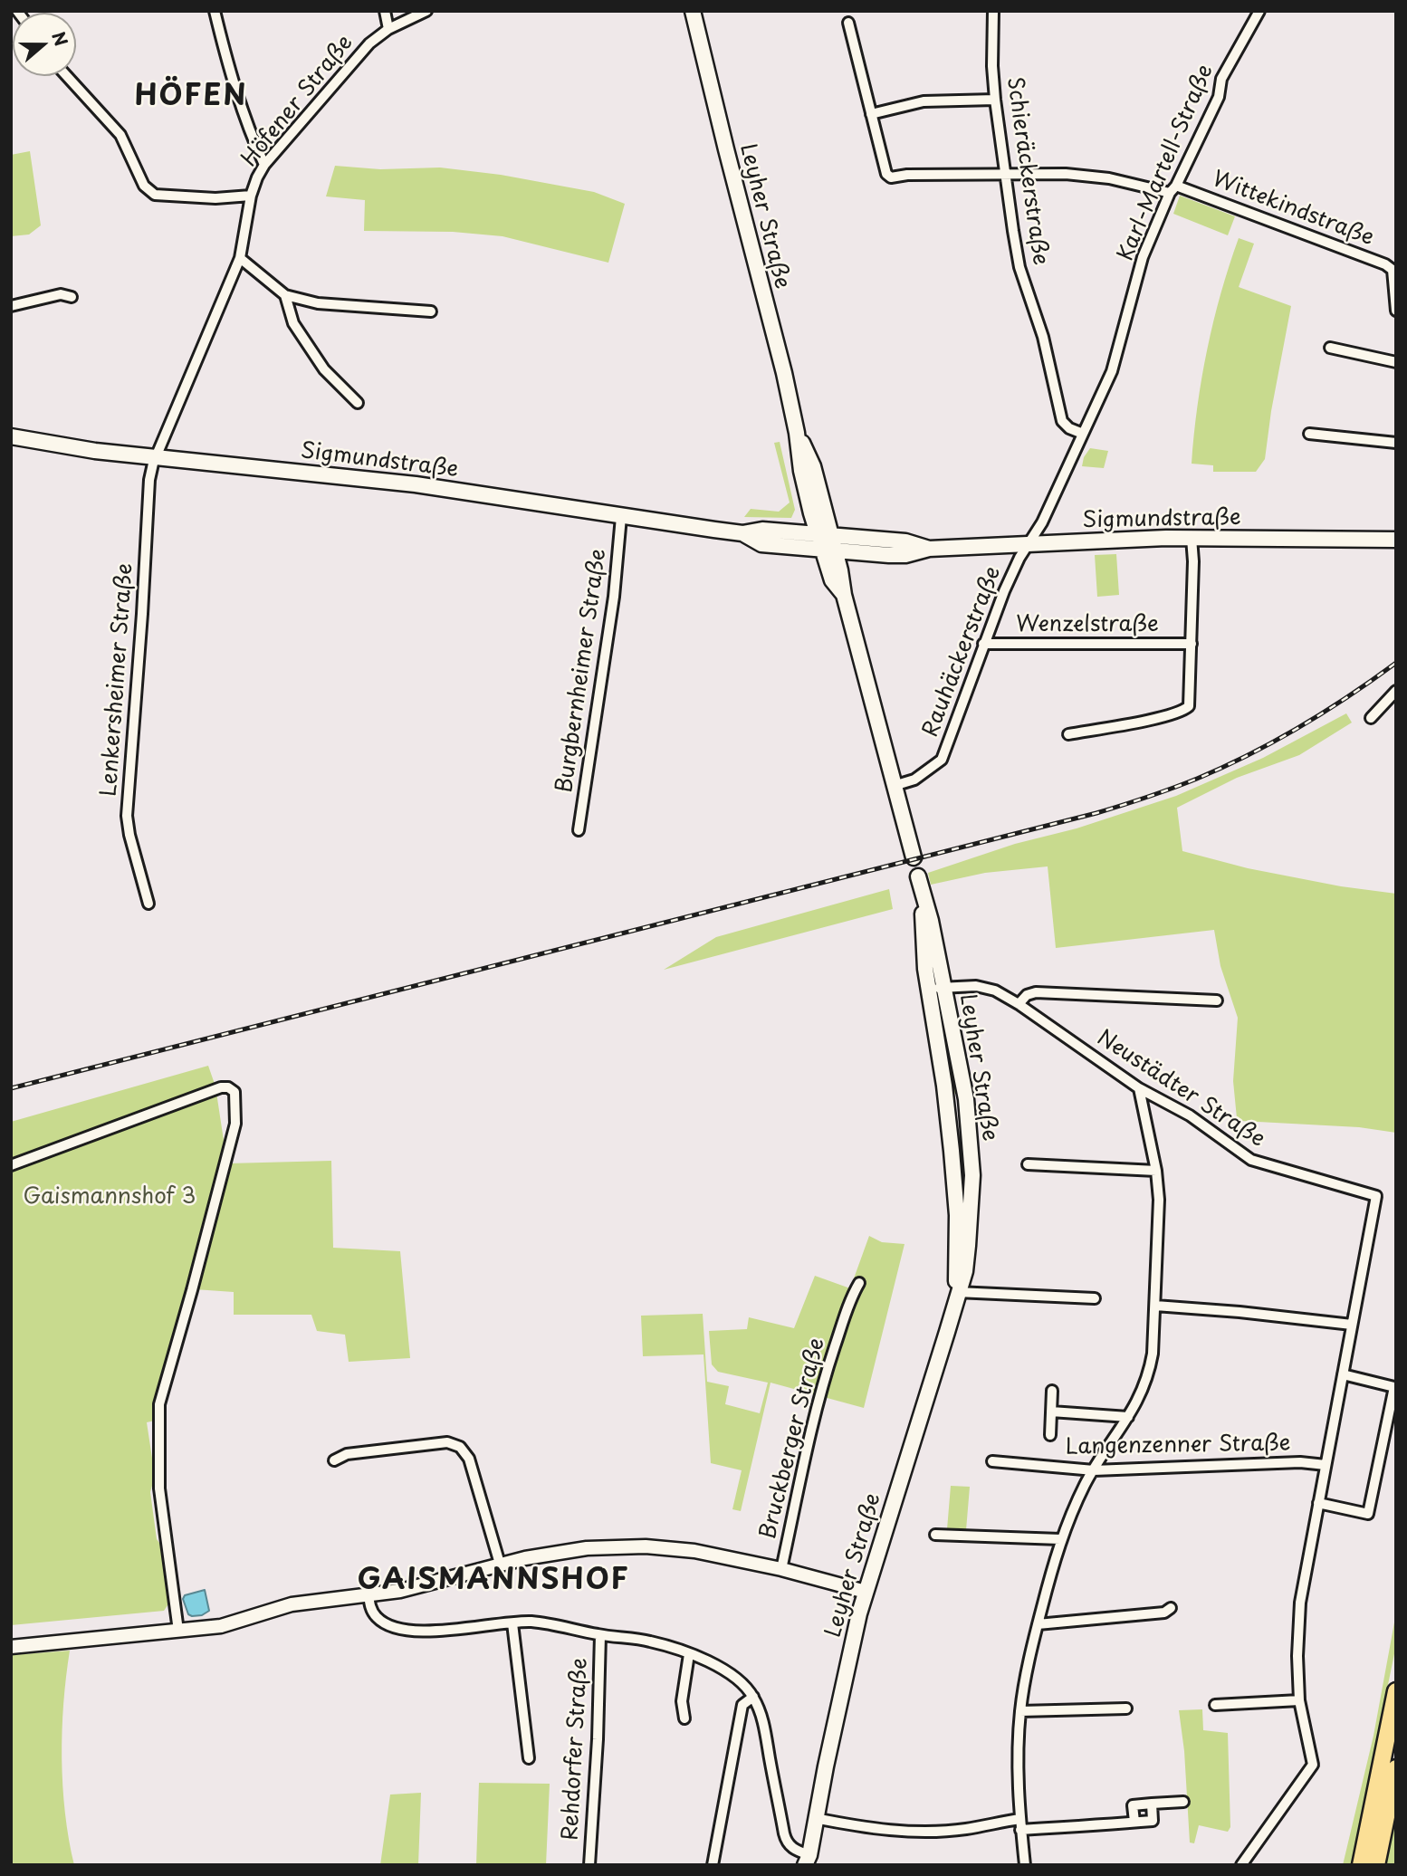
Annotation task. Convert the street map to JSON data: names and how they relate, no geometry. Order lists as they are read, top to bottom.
{
  "streets": {
    "main road": ["Leyher Straße", "Sigmundstraße"],
    "street": [
      "Höfener Straße",
      "Karl-Martell-Straße",
      "Schieräckerstraße",
      "Wittekindstraße",
      "Wenzelstraße",
      "Rauhäckerstraße",
      "Burgbernheimer Straße",
      "Lenkersheimer Straße",
      "Neustädter Straße",
      "Bruckberger Straße",
      "Langenzenner Straße",
      "Rehdorfer Straße"
    ]
  },
  "crossings": [
    ["Höfener Straße", "Sigmundstraße"],
    ["Höfener Straße", "Lenkersheimer Straße"],
    ["Karl-Martell-Straße", "Schieräckerstraße"],
    ["Karl-Martell-Straße", "Wittekindstraße"],
    ["Karl-Martell-Straße", "Sigmundstraße"],
    ["Karl-Martell-Straße", "Rauhäckerstraße"],
    ["Schieräckerstraße", "Wittekindstraße"],
    ["Leyher Straße", "Sigmundstraße"],
    ["Leyher Straße", "Rauhäckerstraße"],
    ["Leyher Straße", "Neustädter Straße"],
    ["Sigmundstraße", "Rauhäckerstraße"],
    ["Sigmundstraße", "Burgbernheimer Straße"],
    ["Sigmundstraße", "Lenkersheimer Straße"],
    ["Wenzelstraße", "Rauhäckerstraße"],
    ["Neustädter Straße", "Langenzenner Straße"]
  ],
  "districts": ["HÖFEN", "GAISMANNSHOF"],
  "parks": ["Gaismannshof 3"],
  "north": "right"
}
